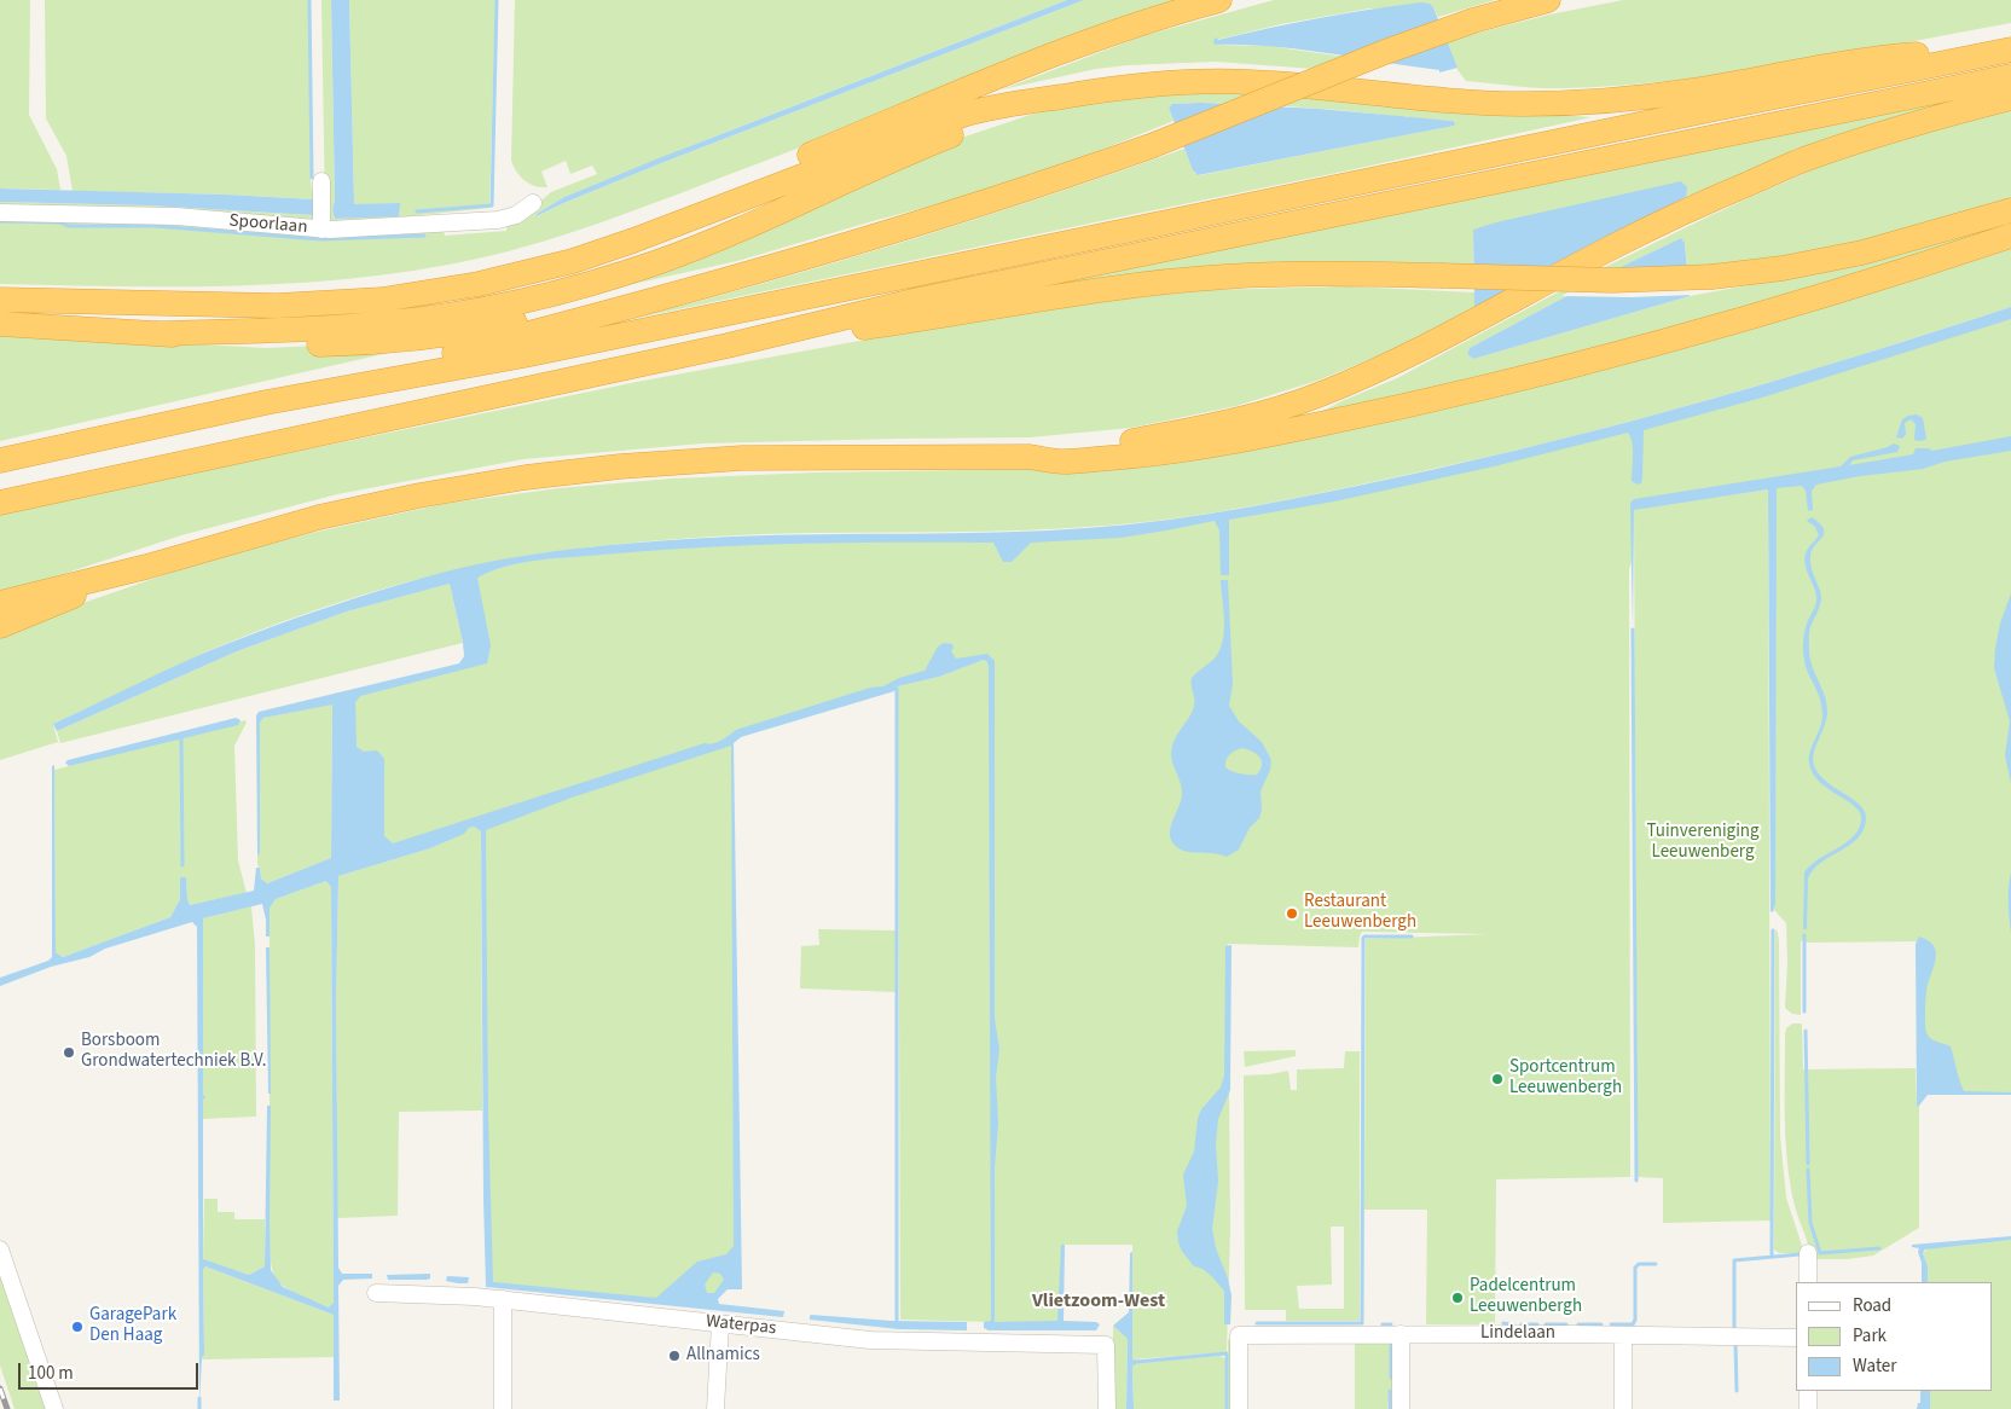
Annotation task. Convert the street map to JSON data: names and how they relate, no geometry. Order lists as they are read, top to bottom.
{
  "streets": {
    "street": ["Spoorlaan", "Waterpas", "Lindelaan"]
  },
  "districts": ["Vlietzoom-West"],
  "parks": ["Tuinvereniging Leeuwenberg"],
  "places": [
    "Restaurant Leeuwenbergh",
    "Borsboom Grondwatertechniek B.V.",
    "Sportcentrum Leeuwenbergh",
    "Padelcentrum Leeuwenbergh",
    "GaragePark Den Haag",
    "Allnamics"
  ],
  "legend": ["Road", "Park", "Water"],
  "scale_bar": "100 m"
}
